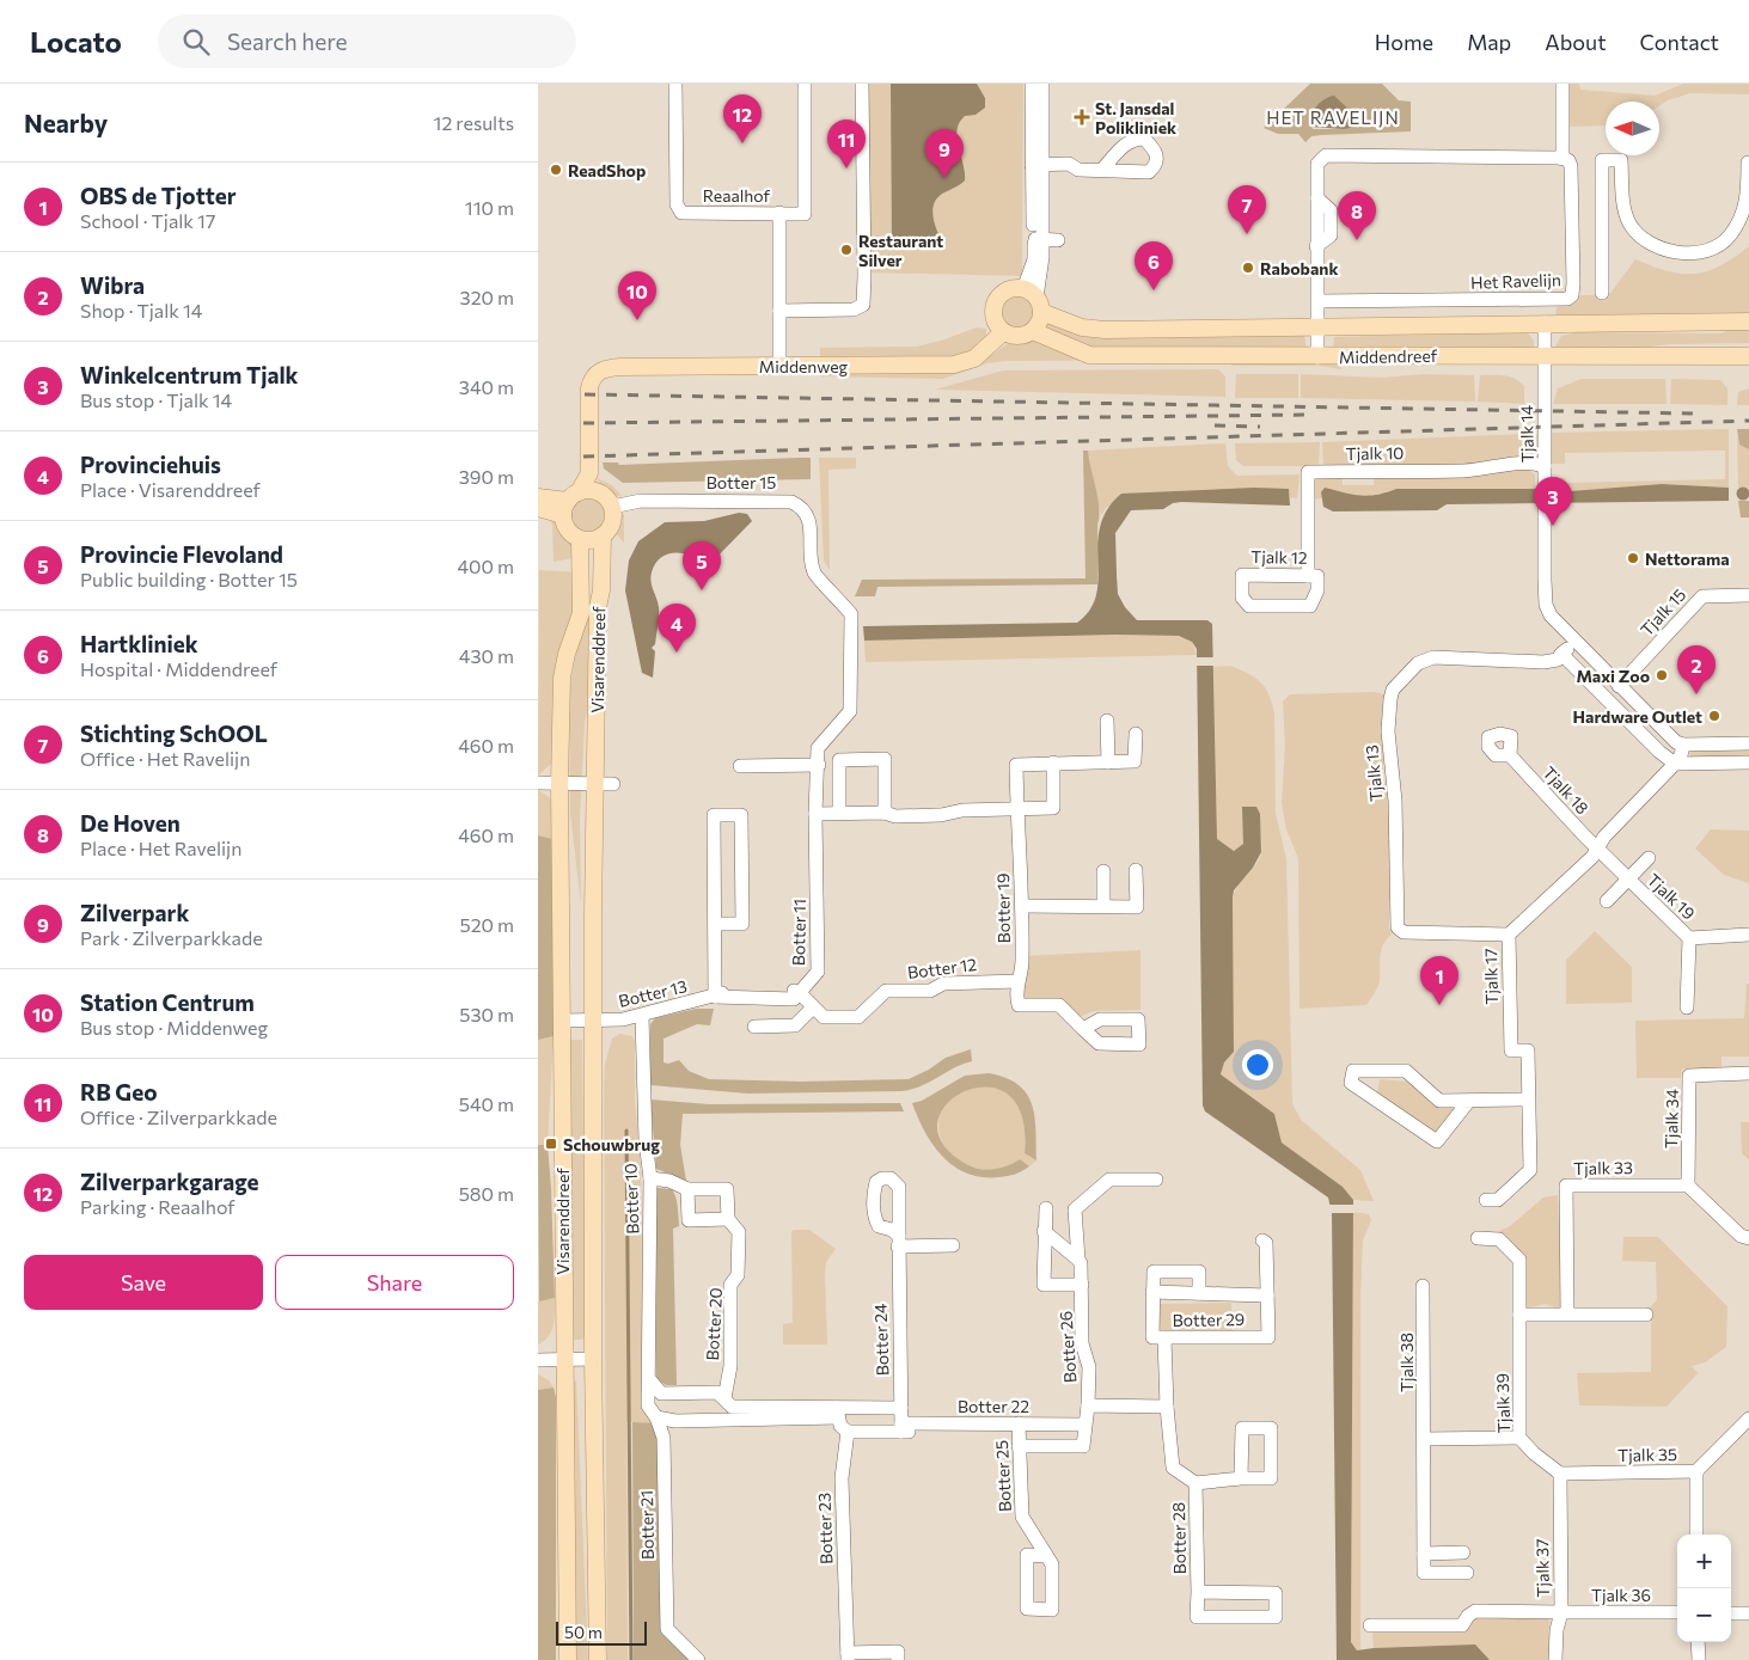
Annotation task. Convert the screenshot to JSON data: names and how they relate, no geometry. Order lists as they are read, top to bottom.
{
  "streets": {
    "main road": ["Middendreef", "Middenweg", "Visarenddreef"],
    "street": [
      "Reaalhof",
      "Het Ravelijn",
      "Tjalk 14",
      "Tjalk 10",
      "Botter 15",
      "Tjalk 12",
      "Tjalk 15",
      "Tjalk 13",
      "Tjalk 18",
      "Tjalk 19",
      "Botter 19",
      "Botter 11",
      "Botter 12",
      "Tjalk 17",
      "Botter 13",
      "Tjalk 34",
      "Tjalk 33",
      "Botter 10",
      "Botter 29",
      "Botter 20",
      "Botter 24",
      "Botter 26",
      "Tjalk 38",
      "Tjalk 39",
      "Botter 22",
      "Tjalk 35",
      "Botter 25",
      "Botter 21",
      "Botter 23",
      "Botter 28",
      "Tjalk 37",
      "Tjalk 36"
    ]
  },
  "crossings": [
    ["Reaalhof", "Middenweg"],
    ["Middendreef", "Middenweg"],
    ["Middendreef", "Tjalk 14"],
    ["Tjalk 14", "Tjalk 10"],
    ["Tjalk 14", "Tjalk 15"],
    ["Tjalk 14", "Tjalk 17"],
    ["Tjalk 10", "Tjalk 12"],
    ["Botter 15", "Visarenddreef"],
    ["Botter 15", "Botter 11"],
    ["Visarenddreef", "Botter 13"],
    ["Tjalk 13", "Tjalk 17"],
    ["Tjalk 18", "Tjalk 19"],
    ["Tjalk 18", "Tjalk 17"],
    ["Tjalk 19", "Tjalk 17"],
    ["Botter 19", "Botter 12"],
    ["Botter 11", "Botter 12"],
    ["Botter 13", "Botter 10"],
    ["Tjalk 34", "Tjalk 33"],
    ["Botter 10", "Botter 20"],
    ["Botter 10", "Botter 21"],
    ["Botter 24", "Botter 22"],
    ["Botter 26", "Botter 22"],
    ["Tjalk 39", "Tjalk 35"],
    ["Tjalk 39", "Tjalk 37"],
    ["Botter 22", "Botter 25"],
    ["Botter 22", "Botter 23"],
    ["Tjalk 35", "Tjalk 37"],
    ["Tjalk 37", "Tjalk 36"]
  ],
  "districts": ["HET RAVELIJN"],
  "places": {
    "health": ["St. Jansdal Polikliniek"],
    "other": [
      "ReadShop",
      "Restaurant Silver",
      "Rabobank",
      "Nettorama",
      "Maxi Zoo",
      "Hardware Outlet"
    ],
    "transit": ["Schouwbrug"]
  },
  "scale_bar": "50 m",
  "north": "left",
  "page": {
    "header": "Locato",
    "search": "Search here",
    "nav": [
      "Home",
      "Map",
      "About",
      "Contact"
    ],
    "heading": ["Nearby", "12 results"],
    "pins": [
      "12",
      "11",
      "9",
      "7",
      "8",
      "6",
      "10",
      "3",
      "5",
      "4",
      "2",
      "1"
    ],
    "list": [
      {
        "mark": "1",
        "name": "OBS de Tjotter",
        "note": "School · Tjalk 17",
        "value": "110 m"
      },
      {
        "mark": "2",
        "name": "Wibra",
        "note": "Shop · Tjalk 14",
        "value": "320 m"
      },
      {
        "mark": "3",
        "name": "Winkelcentrum Tjalk",
        "note": "Bus stop · Tjalk 14",
        "value": "340 m"
      },
      {
        "mark": "4",
        "name": "Provinciehuis",
        "note": "Place · Visarenddreef",
        "value": "390 m"
      },
      {
        "mark": "5",
        "name": "Provincie Flevoland",
        "note": "Public building · Botter 15",
        "value": "400 m"
      },
      {
        "mark": "6",
        "name": "Hartkliniek",
        "note": "Hospital · Middendreef",
        "value": "430 m"
      },
      {
        "mark": "7",
        "name": "Stichting SchOOL",
        "note": "Office · Het Ravelijn",
        "value": "460 m"
      },
      {
        "mark": "8",
        "name": "De Hoven",
        "note": "Place · Het Ravelijn",
        "value": "460 m"
      },
      {
        "mark": "9",
        "name": "Zilverpark",
        "note": "Park · Zilverparkkade",
        "value": "520 m"
      },
      {
        "mark": "10",
        "name": "Station Centrum",
        "note": "Bus stop · Middenweg",
        "value": "530 m"
      },
      {
        "mark": "11",
        "name": "RB Geo",
        "note": "Office · Zilverparkkade",
        "value": "540 m"
      },
      {
        "mark": "12",
        "name": "Zilverparkgarage",
        "note": "Parking · Reaalhof",
        "value": "580 m"
      }
    ],
    "buttons": ["Save", "Share"],
    "map_buttons": ["+", "−"],
    "scale": "50 m"
  }
}
